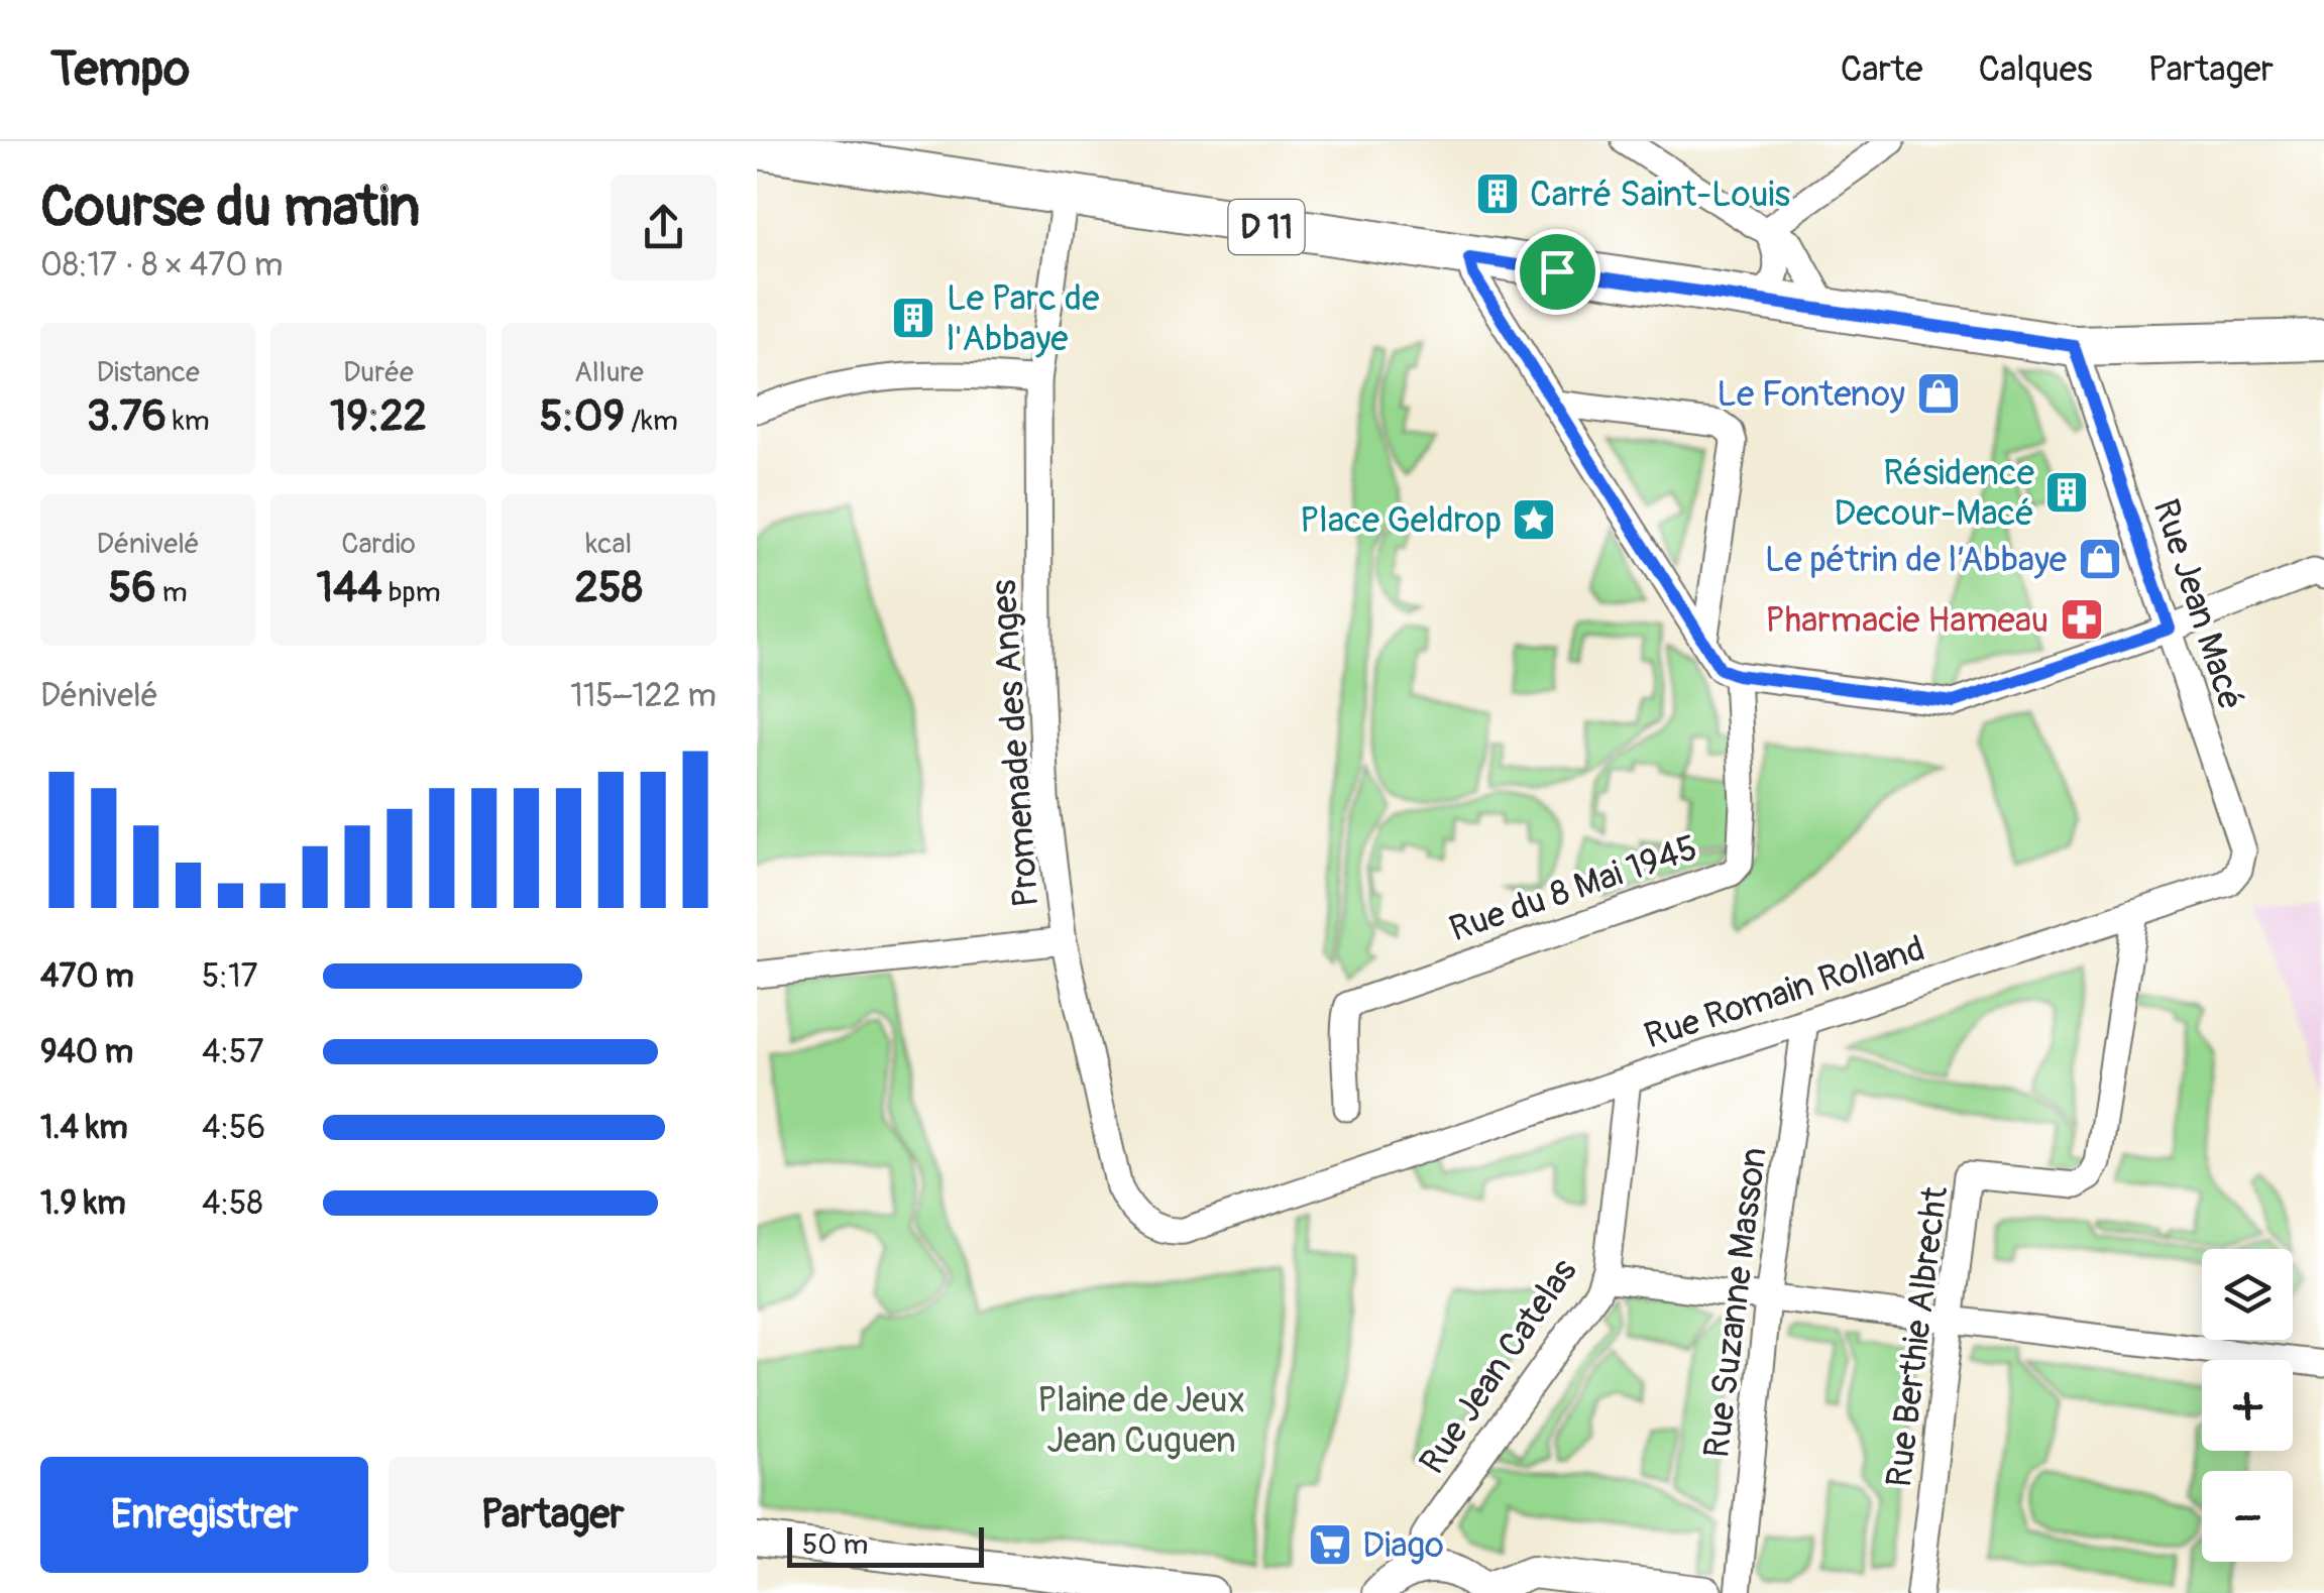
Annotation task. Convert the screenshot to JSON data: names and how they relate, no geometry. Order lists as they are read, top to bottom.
{
  "streets": {
    "main road": ["D 11"],
    "street": [
      "Rue Jean Macé",
      "Promenade des Anges",
      "Rue du 8 Mai 1945",
      "Rue Romain Rolland",
      "Rue Suzanne Masson",
      "Rue Berthie Albrecht",
      "Rue Jean Catelas"
    ]
  },
  "crossings": [
    ["D 11", "Rue Jean Macé"],
    ["D 11", "Promenade des Anges"],
    ["Rue Jean Macé", "Rue Romain Rolland"],
    ["Promenade des Anges", "Rue Romain Rolland"],
    ["Rue Romain Rolland", "Rue Suzanne Masson"],
    ["Rue Romain Rolland", "Rue Berthie Albrecht"],
    ["Rue Romain Rolland", "Rue Jean Catelas"]
  ],
  "parks": ["Plaine de Jeux Jean Cuguen"],
  "places": {
    "building": ["Carré Saint-Louis", "Le Parc de l'Abbaye", "Résidence Decour-Macé"],
    "shop": ["Le Fontenoy", "Le pétrin de l’Abbaye"],
    "place": ["Place Geldrop"],
    "pharmacy": ["Pharmacie Hameau"],
    "supermarket": ["Diago"]
  },
  "scale_bar": "50 m",
  "page": {
    "header": "Tempo",
    "nav": ["Carte", "Calques", "Partager"],
    "heading": ["Course du matin", "08:17 · 8 × 470 m"],
    "stats": [
      ["Distance", "3.76 km"],
      ["Durée", "19:22"],
      ["Allure", "5:09 /km"],
      ["Dénivelé", "56 m"],
      ["Cardio", "144 bpm"],
      ["kcal", "258"]
    ],
    "chart": ["Dénivelé", "115–122 m"],
    "list": [
      {
        "name": "470 m",
        "note": "5:17"
      },
      {
        "name": "940 m",
        "note": "4:57"
      },
      {
        "name": "1.4 km",
        "note": "4:56"
      },
      {
        "name": "1.9 km",
        "note": "4:58"
      }
    ],
    "map_buttons": ["+", "−"],
    "buttons": ["Enregistrer", "Partager"],
    "scale": "50 m"
  }
}
